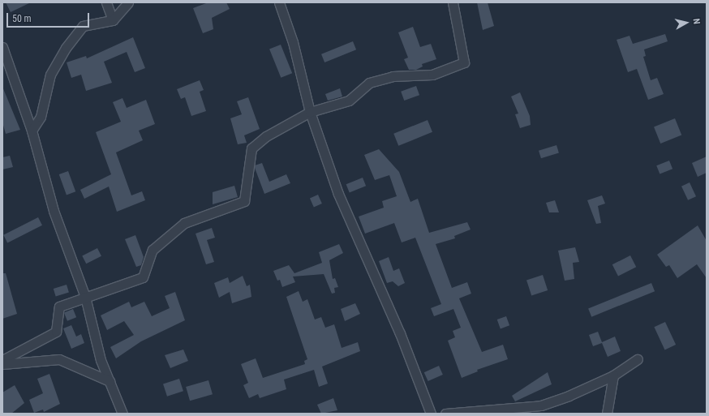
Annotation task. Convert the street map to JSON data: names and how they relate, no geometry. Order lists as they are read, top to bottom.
{
  "scale_bar": "50 m",
  "north": "right"
}
